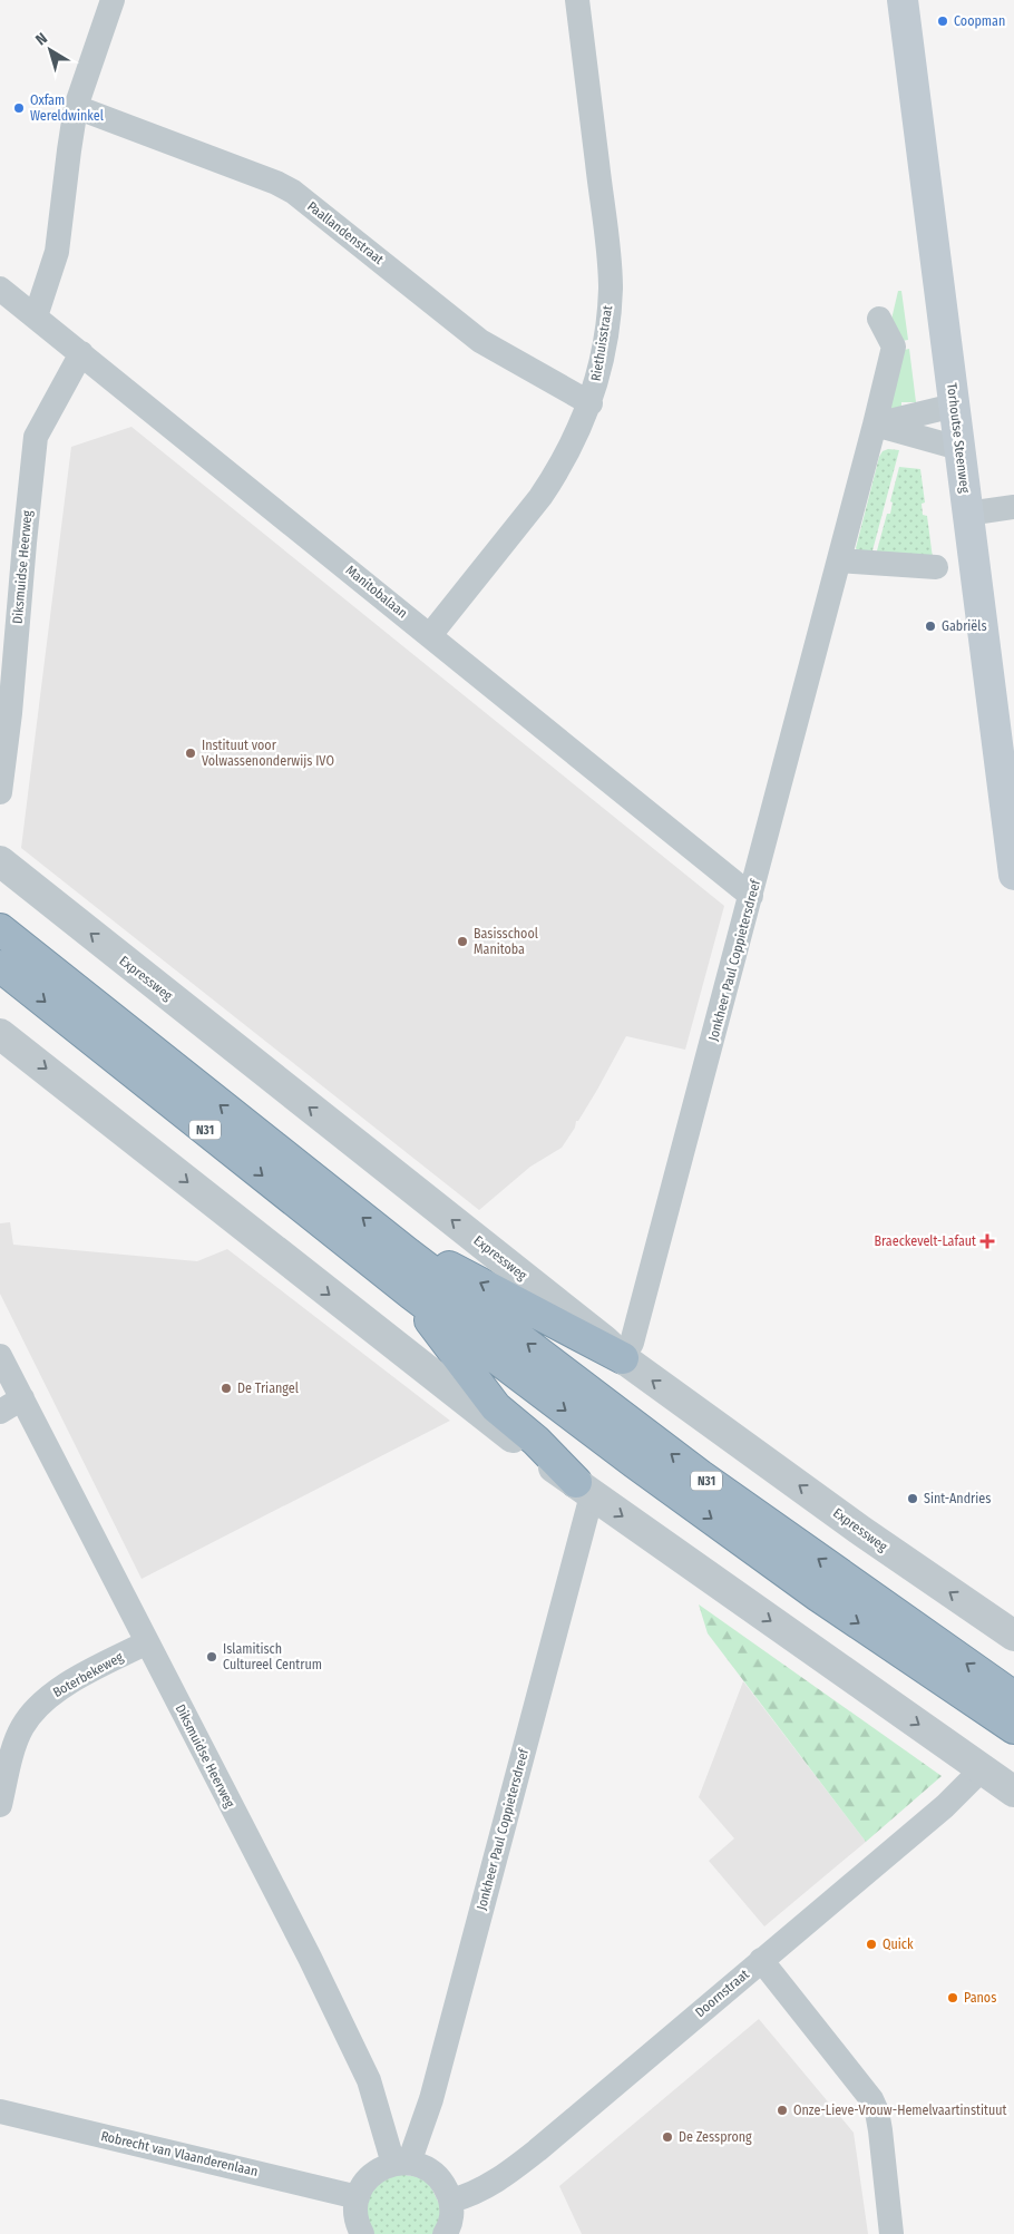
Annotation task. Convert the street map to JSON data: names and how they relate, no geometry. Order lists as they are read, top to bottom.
{
  "streets": {
    "highway": ["N31"],
    "main road": ["Torhoutse Steenweg"],
    "street": [
      "Paallandenstraat",
      "Riethuisstraat",
      "Diksmuidse Heerweg",
      "Manitobalaan",
      "Jonkheer Paul Coppietersdreef",
      "Expressweg",
      "Boterbekeweg",
      "Doornstraat",
      "Robrecht van Vlaanderenlaan"
    ]
  },
  "crossings": [
    ["Paallandenstraat", "Riethuisstraat"],
    ["Riethuisstraat", "Manitobalaan"],
    ["Diksmuidse Heerweg", "Manitobalaan"],
    ["Diksmuidse Heerweg", "Jonkheer Paul Coppietersdreef"],
    ["Diksmuidse Heerweg", "Boterbekeweg"],
    ["Manitobalaan", "Jonkheer Paul Coppietersdreef"],
    ["Jonkheer Paul Coppietersdreef", "Expressweg"]
  ],
  "places": {
    "other": [
      "Coopman",
      "Oxfam Wereldwinkel",
      "Gabriëls",
      "Instituut voor Volwassenonderwijs IVO",
      "Basisschool Manitoba",
      "De Triangel",
      "Sint-Andries",
      "Islamitisch Cultureel Centrum",
      "Quick",
      "Panos",
      "Onze-Lieve-Vrouw-Hemelvaartinstituut",
      "De Zessprong"
    ],
    "health": ["Braeckevelt-Lafaut"]
  },
  "north": "top left"
}
